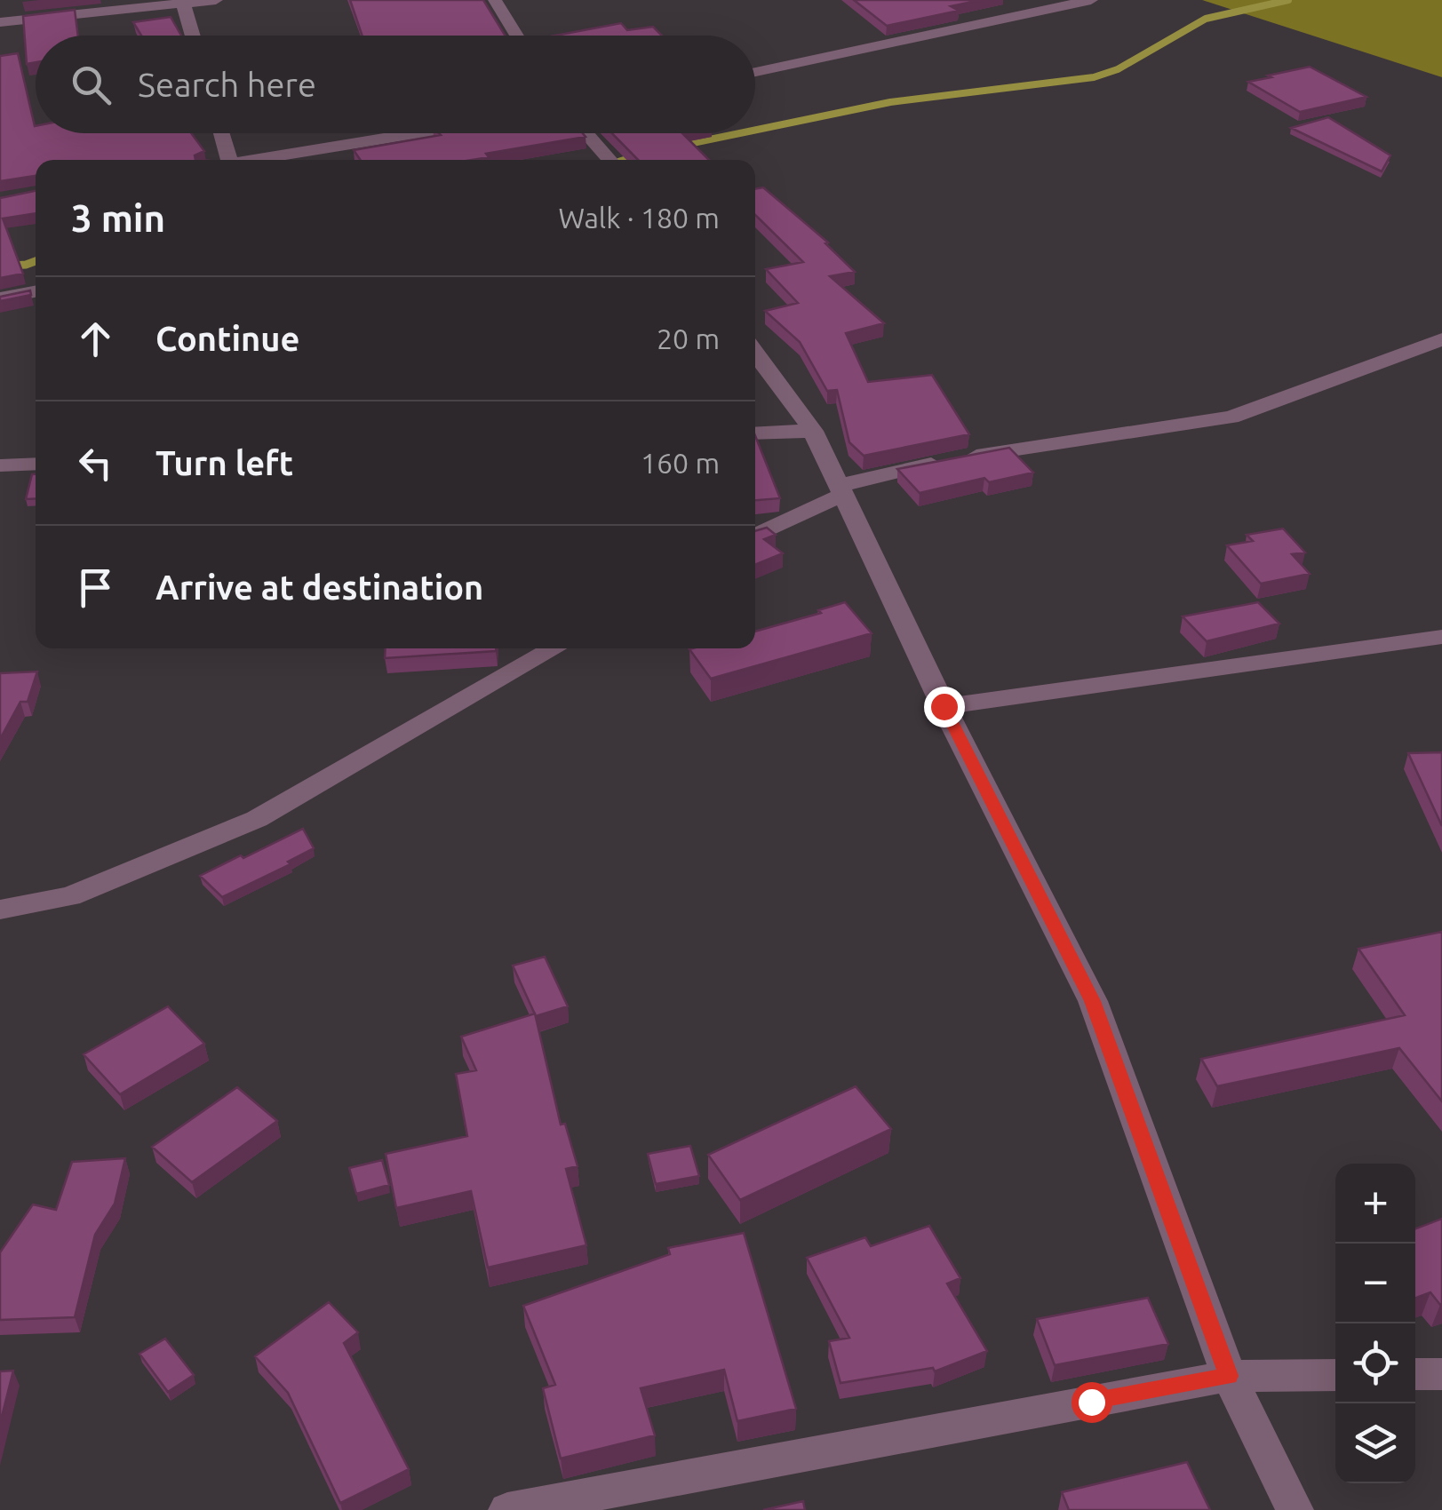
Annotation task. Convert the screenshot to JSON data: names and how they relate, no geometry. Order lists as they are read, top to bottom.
{
  "page": {
    "search": "Search here",
    "heading": ["3 min", "Walk · 180 m"],
    "list": [
      ["Continue", "20 m"],
      ["Turn left", "160 m"],
      "Arrive at destination"
    ],
    "map_buttons": ["+", "−"]
  }
}
